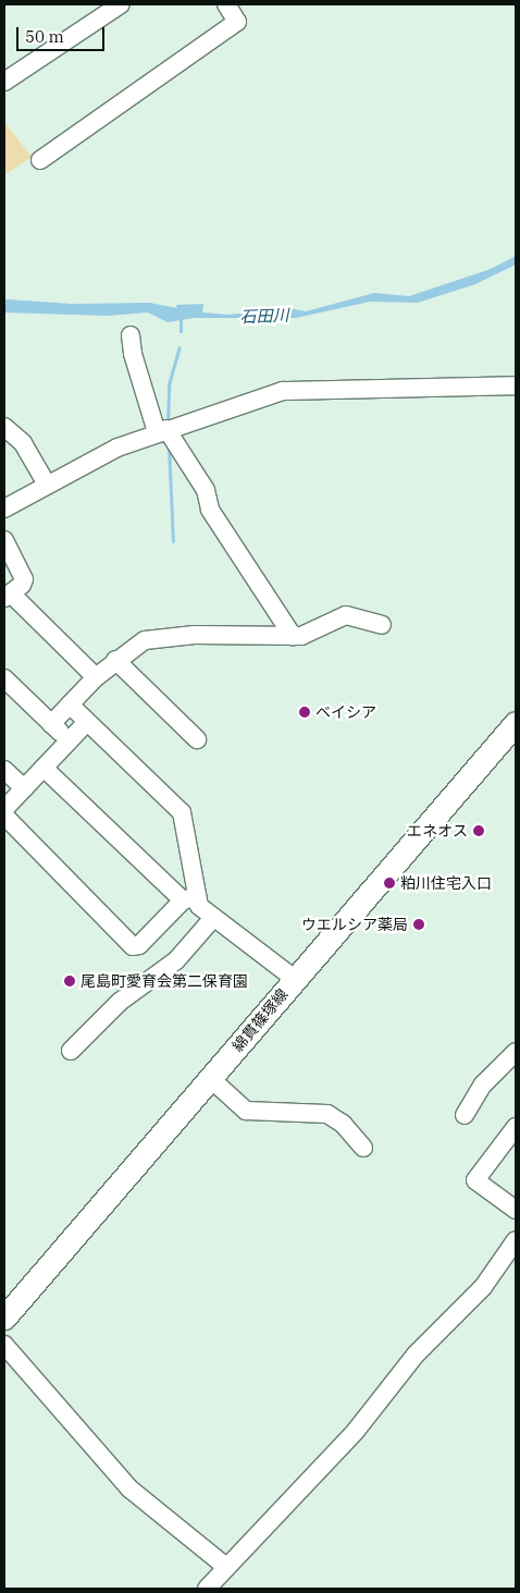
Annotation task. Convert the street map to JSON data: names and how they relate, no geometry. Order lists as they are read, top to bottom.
{
  "streets": {
    "main road": ["綿貫篠塚線"]
  },
  "water": ["石田川"],
  "places": [
    "ベイシア",
    "エネオス",
    "粕川住宅入口",
    "ウエルシア薬局",
    "尾島町愛育会第二保育園"
  ],
  "scale_bar": "50 m"
}
